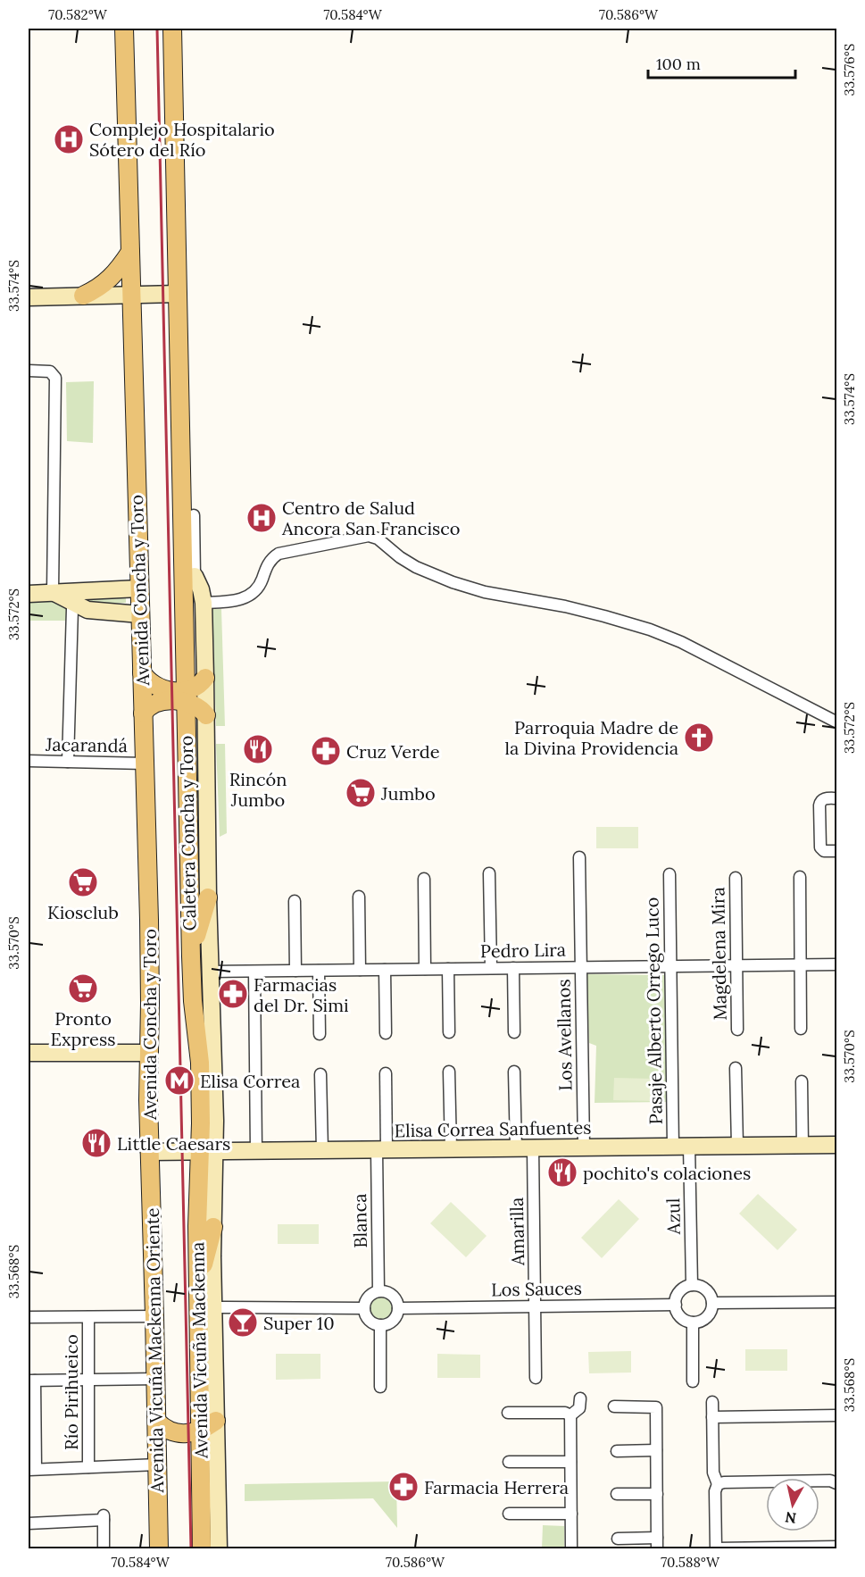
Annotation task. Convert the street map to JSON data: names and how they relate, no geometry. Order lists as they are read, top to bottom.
{
  "streets": {
    "main road": ["Avenida Concha y Toro", "Avenida Vicuña Mackenna Oriente", "Avenida Vicuña Mackenna"],
    "street": [
      "Jacarandá",
      "Caletera Concha y Toro",
      "Pedro Lira",
      "Magdelena Mira",
      "Pasaje Alberto Orrego Luco",
      "Los Avellanos",
      "Elisa Correa Sanfuentes",
      "Azul",
      "Blanca",
      "Amarilla",
      "Los Sauces",
      "Río Pirihueico"
    ]
  },
  "crossings": [
    ["Avenida Concha y Toro", "Jacarandá"],
    ["Avenida Concha y Toro", "Elisa Correa Sanfuentes"],
    ["Avenida Concha y Toro", "Avenida Vicuña Mackenna Oriente"],
    ["Caletera Concha y Toro", "Pedro Lira"],
    ["Caletera Concha y Toro", "Elisa Correa Sanfuentes"],
    ["Caletera Concha y Toro", "Avenida Vicuña Mackenna"],
    ["Pedro Lira", "Magdelena Mira"],
    ["Pedro Lira", "Pasaje Alberto Orrego Luco"],
    ["Pedro Lira", "Los Avellanos"],
    ["Pasaje Alberto Orrego Luco", "Elisa Correa Sanfuentes"],
    ["Pasaje Alberto Orrego Luco", "Azul"],
    ["Los Avellanos", "Elisa Correa Sanfuentes"],
    ["Elisa Correa Sanfuentes", "Azul"],
    ["Elisa Correa Sanfuentes", "Blanca"],
    ["Elisa Correa Sanfuentes", "Amarilla"],
    ["Elisa Correa Sanfuentes", "Avenida Vicuña Mackenna Oriente"],
    ["Elisa Correa Sanfuentes", "Avenida Vicuña Mackenna"],
    ["Azul", "Los Sauces"],
    ["Blanca", "Los Sauces"],
    ["Amarilla", "Los Sauces"]
  ],
  "places": {
    "hospital": ["Complejo Hospitalario Sótero del Río", "Centro de Salud Ancora San Francisco"],
    "church": ["Parroquia Madre de la Divina Providencia"],
    "restaurant": ["Rincón Jumbo", "Little Caesars", "pochito's colaciones"],
    "pharmacy": ["Cruz Verde", "Farmacias del Dr. Simi", "Farmacia Herrera"],
    "supermarket": ["Jumbo", "Kiosclub", "Pronto Express"],
    "metro station": ["Elisa Correa"],
    "bar": ["Super 10"]
  },
  "scale_bar": "100 m",
  "north": "bottom",
  "coordinates": [
    "70.582°W",
    "70.584°W",
    "70.586°W",
    "33.576°S",
    "33.574°S",
    "33.572°S",
    "33.570°S",
    "33.568°S",
    "70.588°W"
  ]
}
